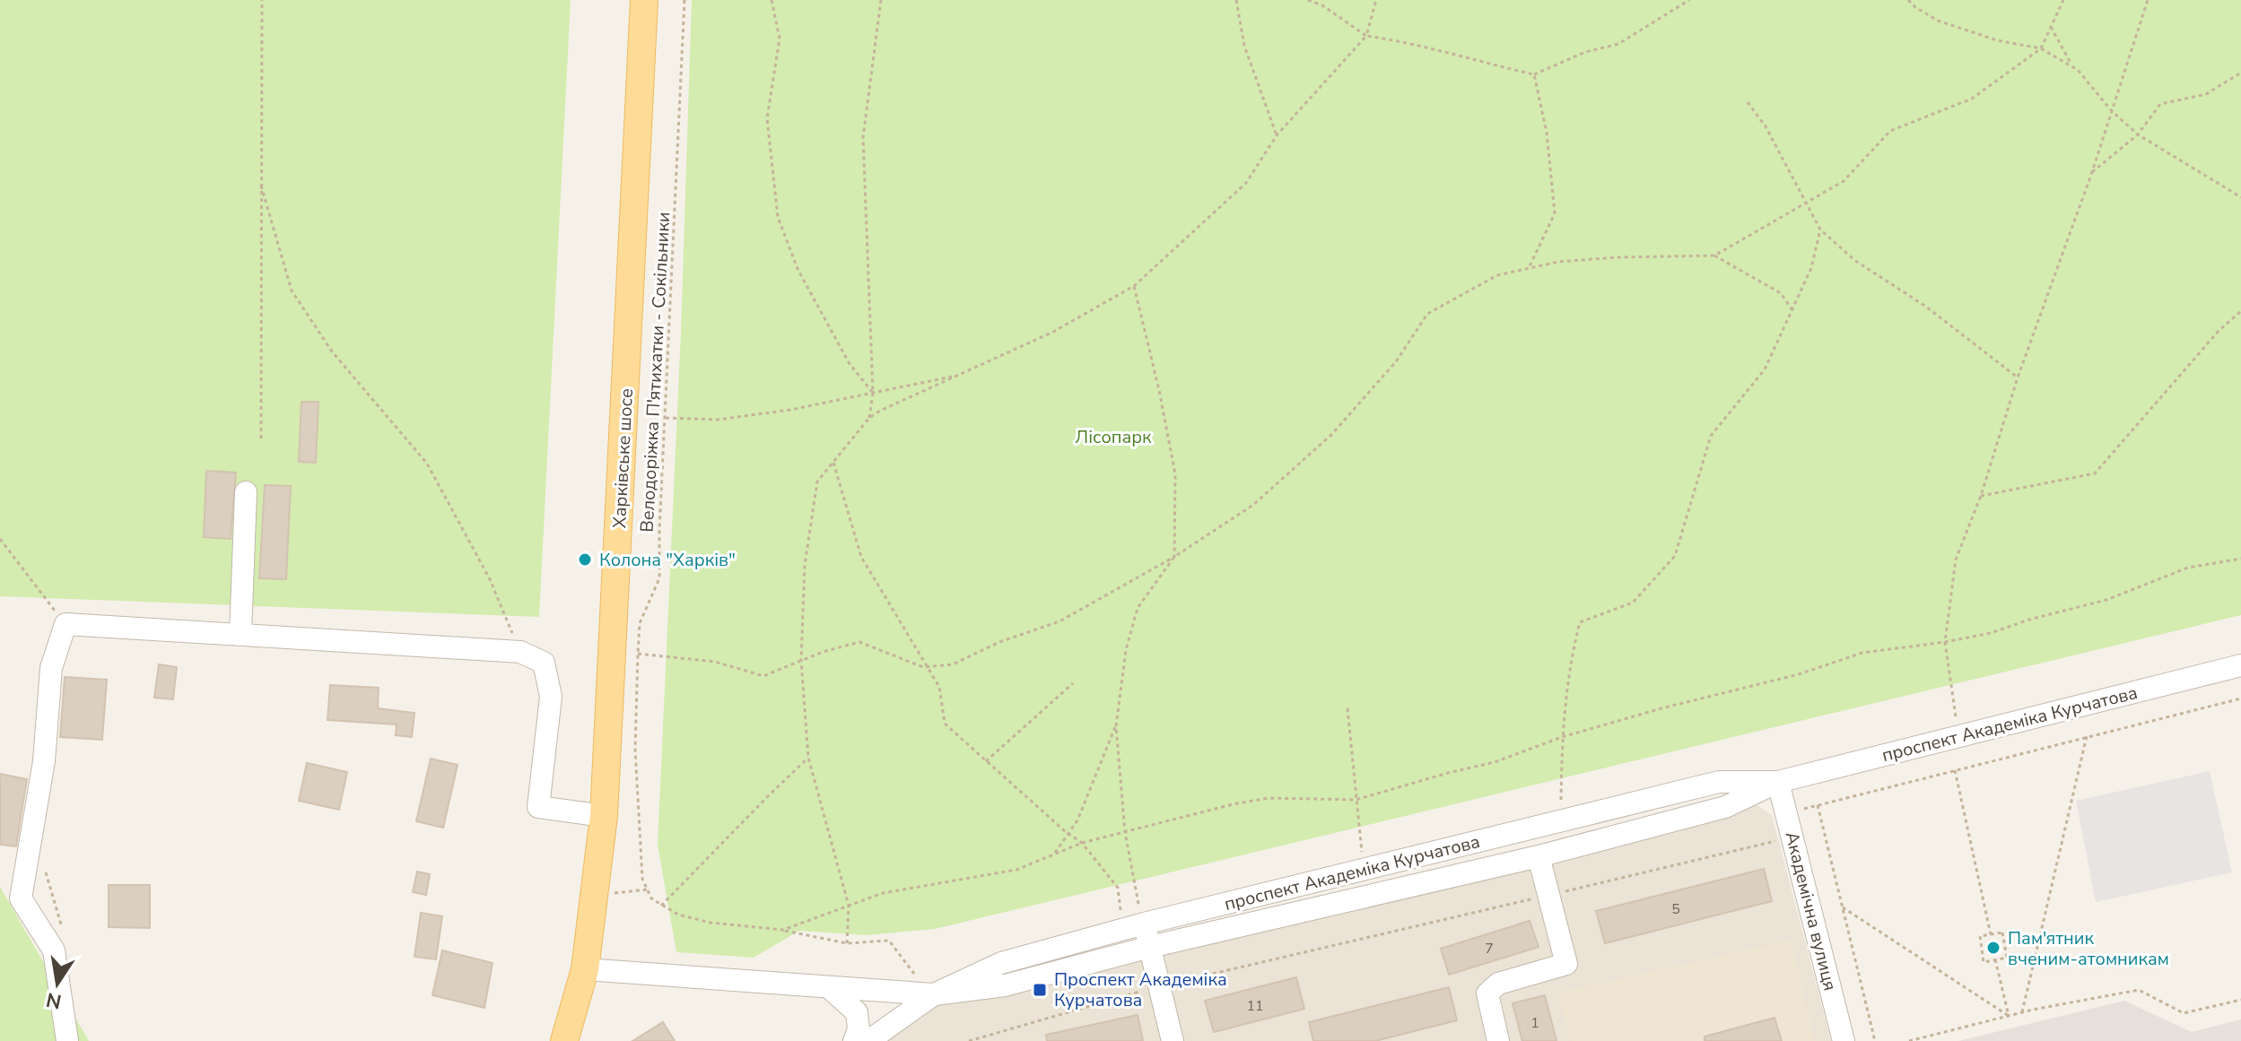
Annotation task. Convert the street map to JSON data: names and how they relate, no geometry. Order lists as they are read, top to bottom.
{
  "streets": {
    "main road": ["Харківське шосе"],
    "street": ["проспект Академіка Курчатова", "Академічна вулиця"],
    "path": ["Велодоріжка П'ятихатки - Сокільники"]
  },
  "crossings": [
    ["проспект Академіка Курчатова", "Академічна вулиця"]
  ],
  "parks": ["Лісопарк"],
  "places": {
    "other": ["Колона \"Харків\"", "Пам'ятник вченим-атомникам"],
    "transit": ["Проспект Академіка Курчатова"]
  },
  "house_numbers": [
    "5",
    "7",
    "11",
    "1"
  ],
  "north": "bottom"
}
